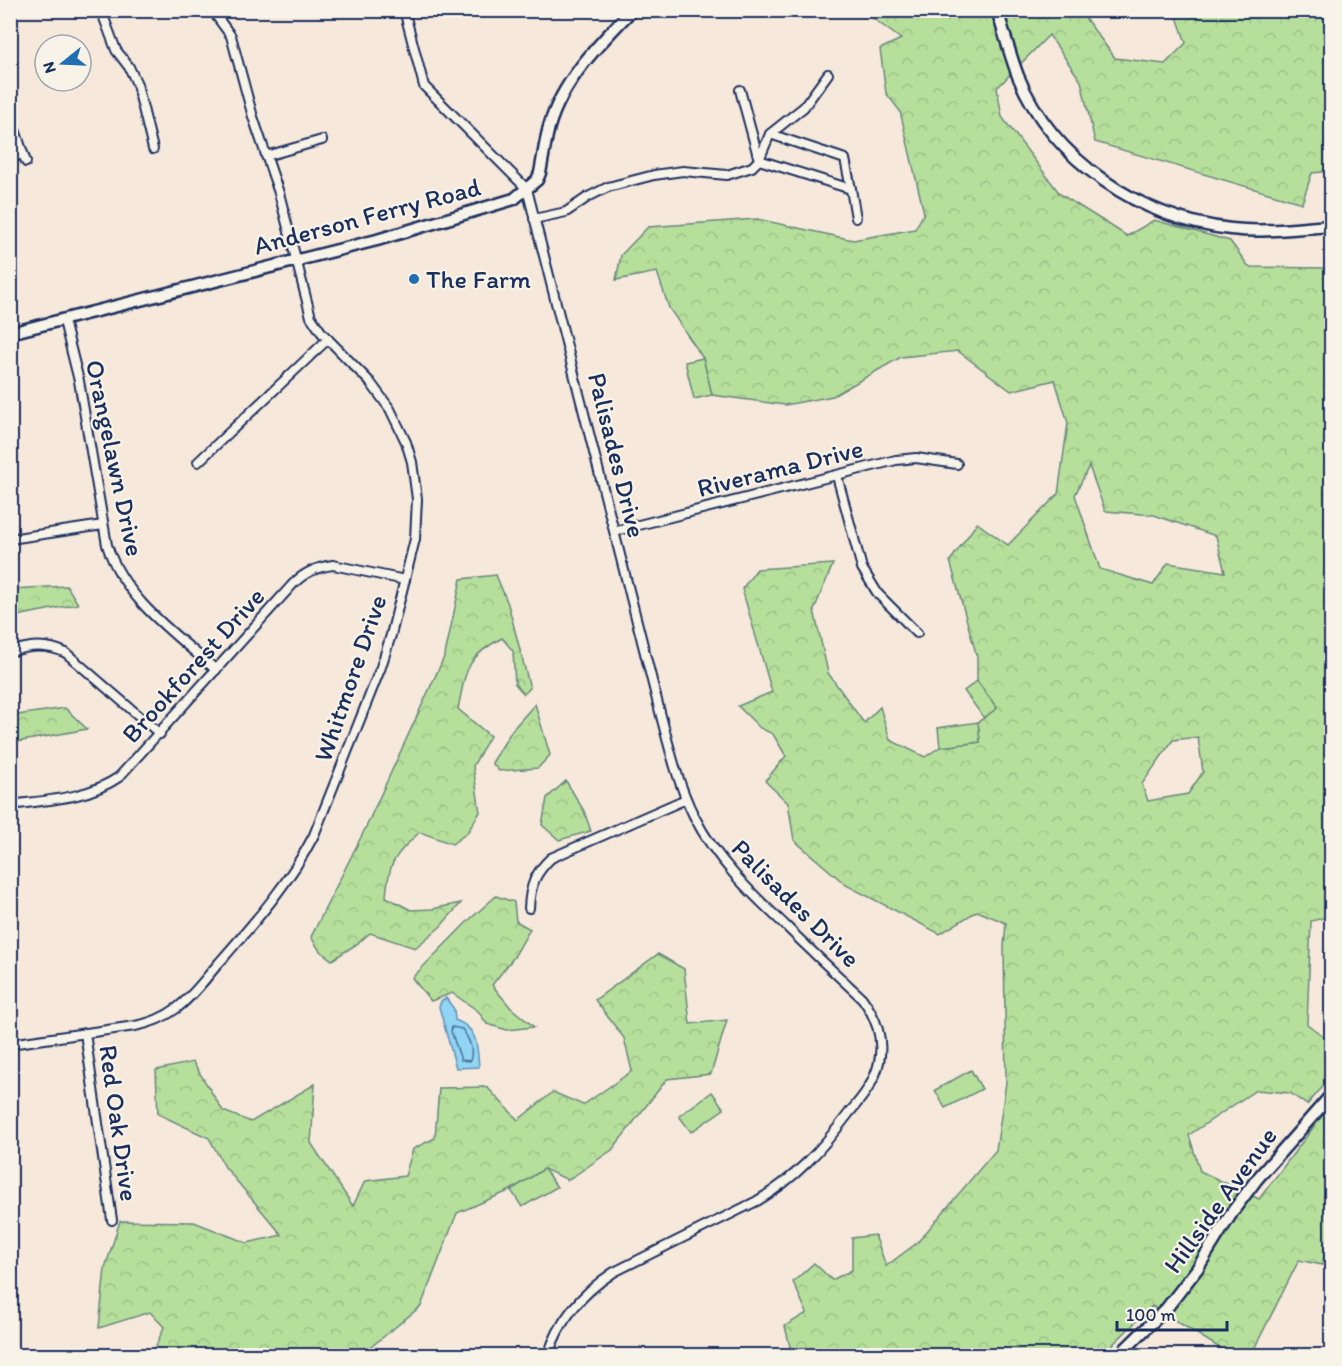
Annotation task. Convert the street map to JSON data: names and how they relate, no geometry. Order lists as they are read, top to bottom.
{
  "streets": {
    "street": [
      "Anderson Ferry Road",
      "Palisades Drive",
      "Orangelawn Drive",
      "Riverama Drive",
      "Brookforest Drive",
      "Whitmore Drive",
      "Red Oak Drive",
      "Hillside Avenue"
    ]
  },
  "crossings": [
    ["Anderson Ferry Road", "Palisades Drive"],
    ["Anderson Ferry Road", "Orangelawn Drive"],
    ["Anderson Ferry Road", "Whitmore Drive"],
    ["Palisades Drive", "Riverama Drive"],
    ["Orangelawn Drive", "Brookforest Drive"],
    ["Brookforest Drive", "Whitmore Drive"],
    ["Whitmore Drive", "Red Oak Drive"]
  ],
  "places": ["The Farm"],
  "scale_bar": "100 m",
  "north": "left"
}
